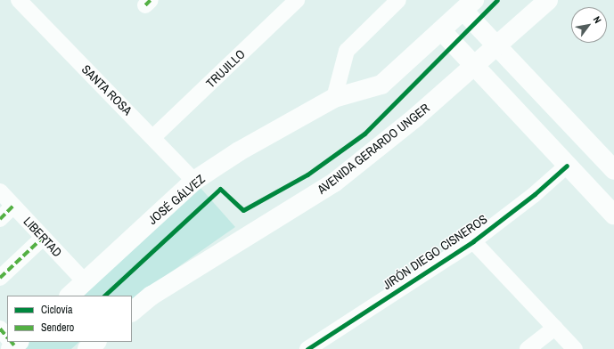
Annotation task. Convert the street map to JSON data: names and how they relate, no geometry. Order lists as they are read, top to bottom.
{
  "streets": {
    "main road": ["AVENIDA GERARDO UNGER", "JOSÉ GÁLVEZ"],
    "street": [
      "TRUJILLO",
      "SANTA ROSA",
      "LIBERTAD",
      "JIRÓN DIEGO CISNEROS"
    ]
  },
  "crossings": [
    ["TRUJILLO", "SANTA ROSA"],
    ["SANTA ROSA", "JOSÉ GÁLVEZ"],
    ["JOSÉ GÁLVEZ", "LIBERTAD"]
  ],
  "legend": ["Ciclovía", "Sendero"],
  "north": "top right"
}
